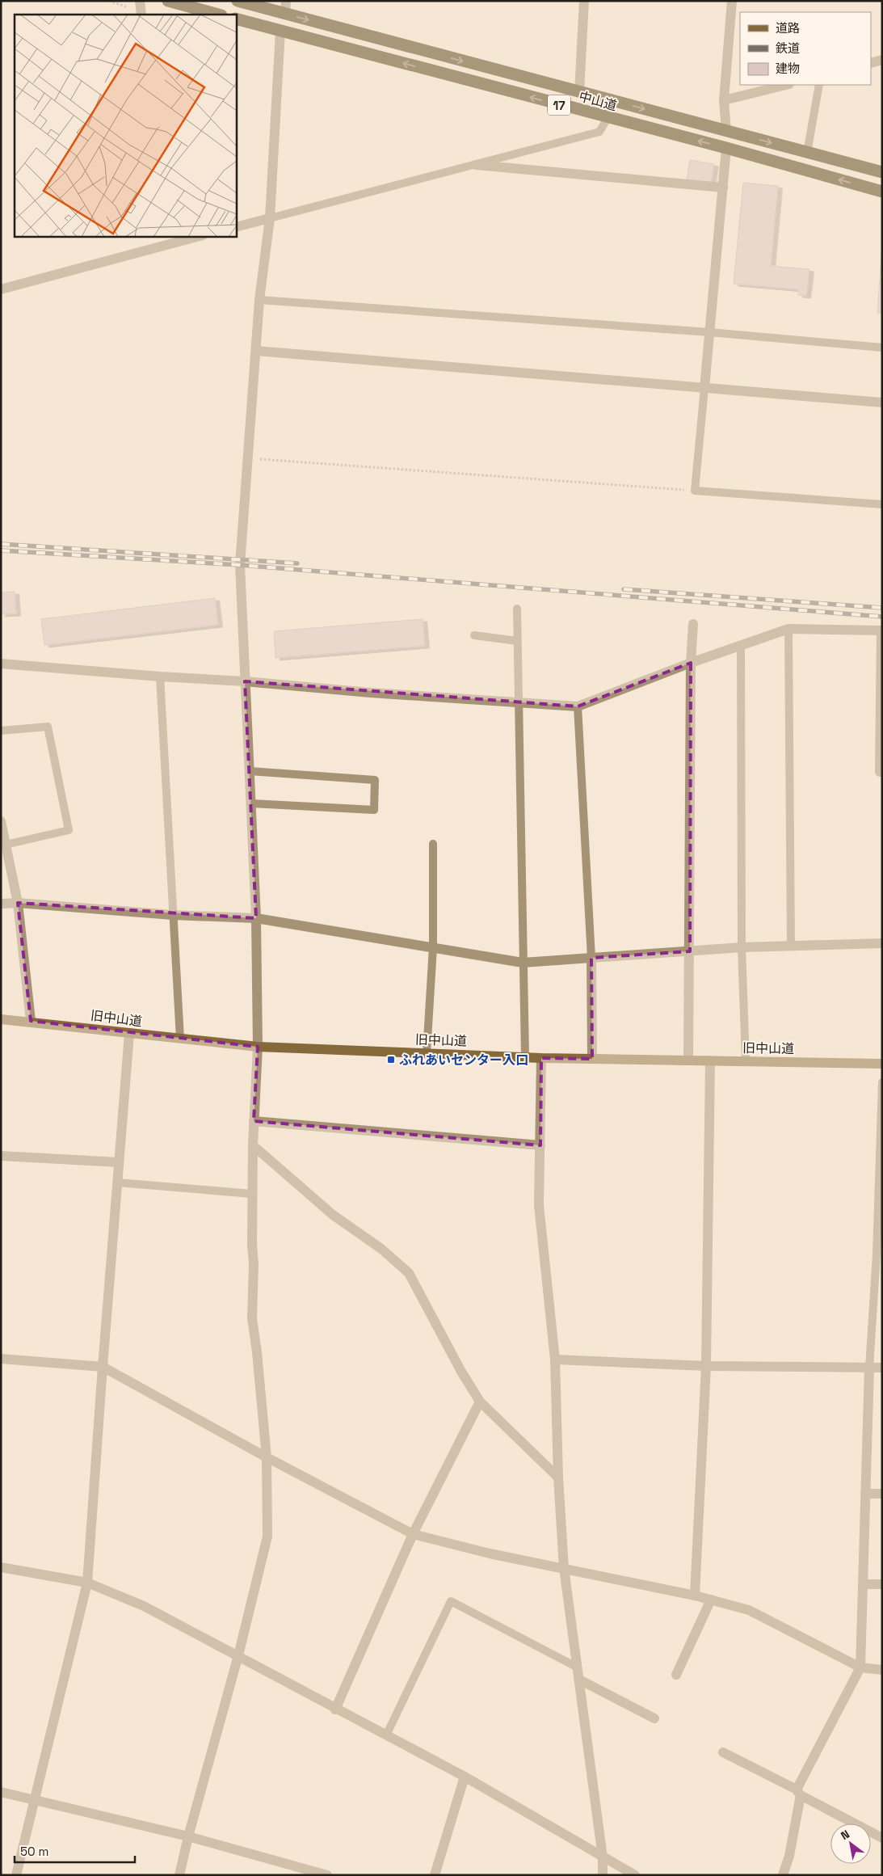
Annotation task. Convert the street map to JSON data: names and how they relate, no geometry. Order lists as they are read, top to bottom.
{
  "streets": {
    "highway": ["中山道", "17"],
    "main road": ["旧中山道"]
  },
  "places": {
    "transit": ["ふれあいセンター入口"]
  },
  "legend": ["道路", "鉄道", "建物"],
  "scale_bar": "50 m",
  "north": "top left"
}
